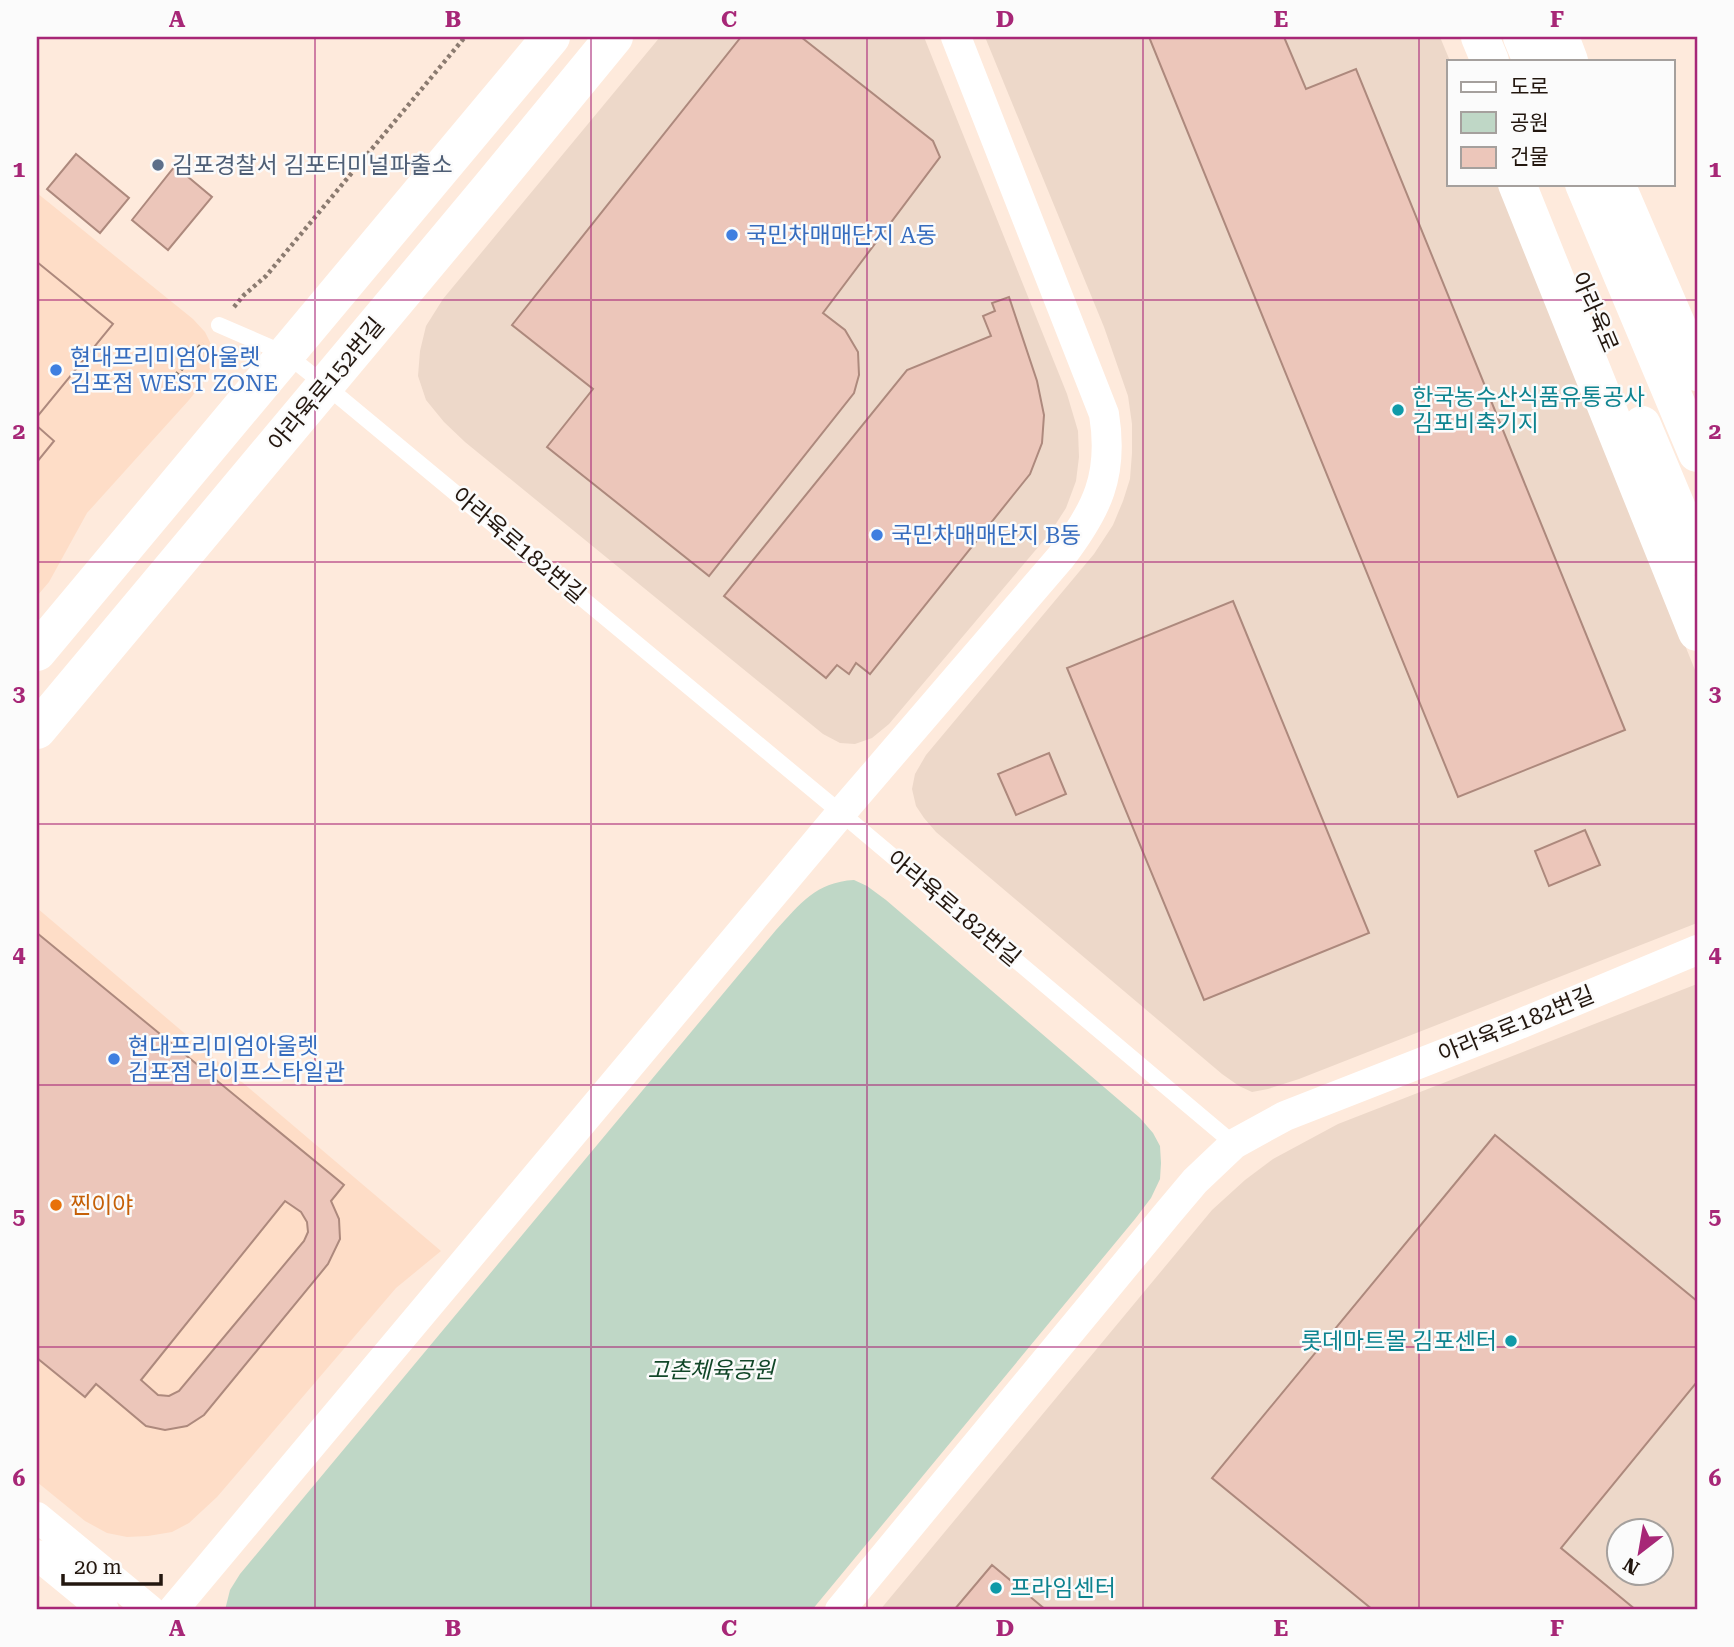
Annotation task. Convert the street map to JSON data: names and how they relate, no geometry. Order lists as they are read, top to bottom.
{
  "streets": {
    "street": ["아라육로", "아라육로152번길", "아라육로182번길"]
  },
  "crossings": [
    ["아라육로152번길", "아라육로182번길"]
  ],
  "parks": ["고촌체육공원"],
  "places": [
    "김포경찰서 김포터미널파출소",
    "국민차매매단지 A동",
    "현대프리미엄아울렛 김포점 WEST ZONE",
    "한국농수산식품유통공사 김포비축기지",
    "국민차매매단지 B동",
    "현대프리미엄아울렛 김포점 라이프스타일관",
    "찐이야",
    "롯데마트몰 김포센터",
    "프라임센터"
  ],
  "legend": ["도로", "공원", "건물"],
  "scale_bar": "20 m",
  "north": "bottom left",
  "grid": {
    "columns": [
      "A",
      "B",
      "C",
      "D",
      "E",
      "F"
    ],
    "rows": [
      "1",
      "2",
      "3",
      "4",
      "5",
      "6"
    ]
  }
}
